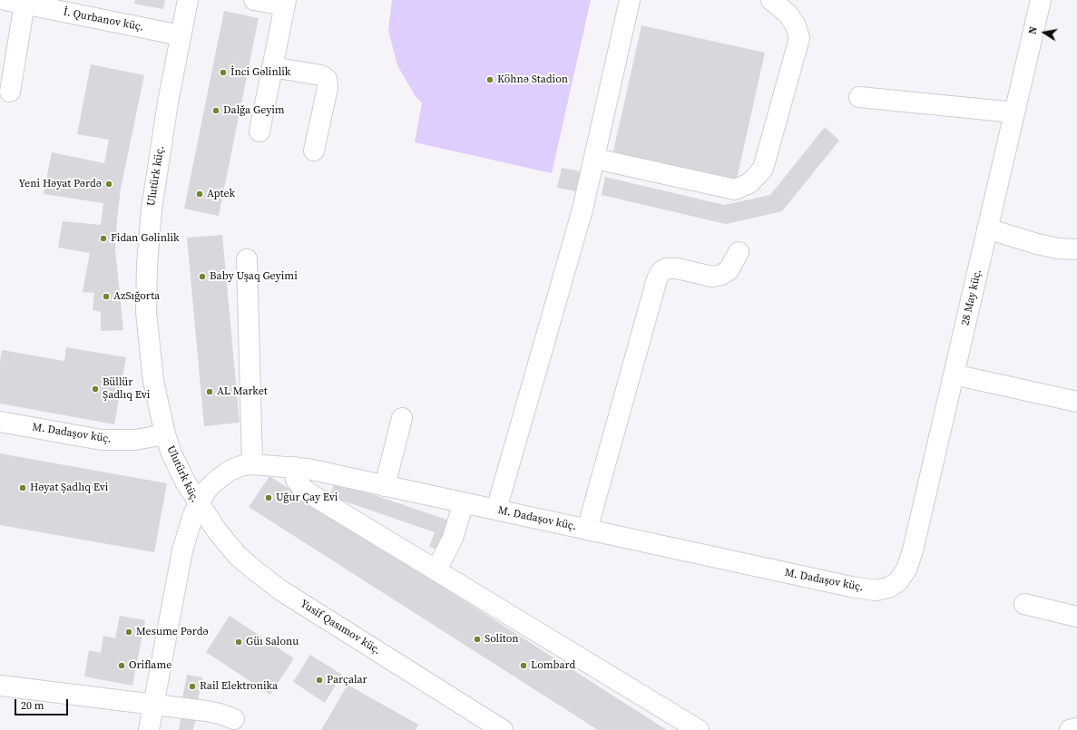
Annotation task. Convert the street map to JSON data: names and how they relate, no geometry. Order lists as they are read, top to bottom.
{
  "streets": {
    "street": [
      "İ. Qurbanov küç.",
      "Ulutürk küç.",
      "28 May küç.",
      "M. Dadaşov küç.",
      "Yusif Qasımov küç."
    ]
  },
  "crossings": [
    ["İ. Qurbanov küç.", "Ulutürk küç."],
    ["Ulutürk küç.", "M. Dadaşov küç."],
    ["Ulutürk küç.", "Yusif Qasımov küç."],
    ["28 May küç.", "M. Dadaşov küç."],
    ["M. Dadaşov küç.", "Yusif Qasımov küç."]
  ],
  "places": [
    "İnci Gəlinlik",
    "Köhnə Stadion",
    "Dalğa Geyim",
    "Yeni Həyat Pərdə",
    "Aptek",
    "Fidan Gəlinlik",
    "Baby Uşaq Geyimi",
    "AzSığorta",
    "Büllür Şadlıq Evi",
    "AL Market",
    "Həyat Şadlıq Evi",
    "Uğur Çay Evi",
    "Mesume Pərdə",
    "Soliton",
    "Güı Salonu",
    "Oriflame",
    "Lombard",
    "Parçalar",
    "Rail Elektronika"
  ],
  "scale_bar": "20 m",
  "north": "left"
}
